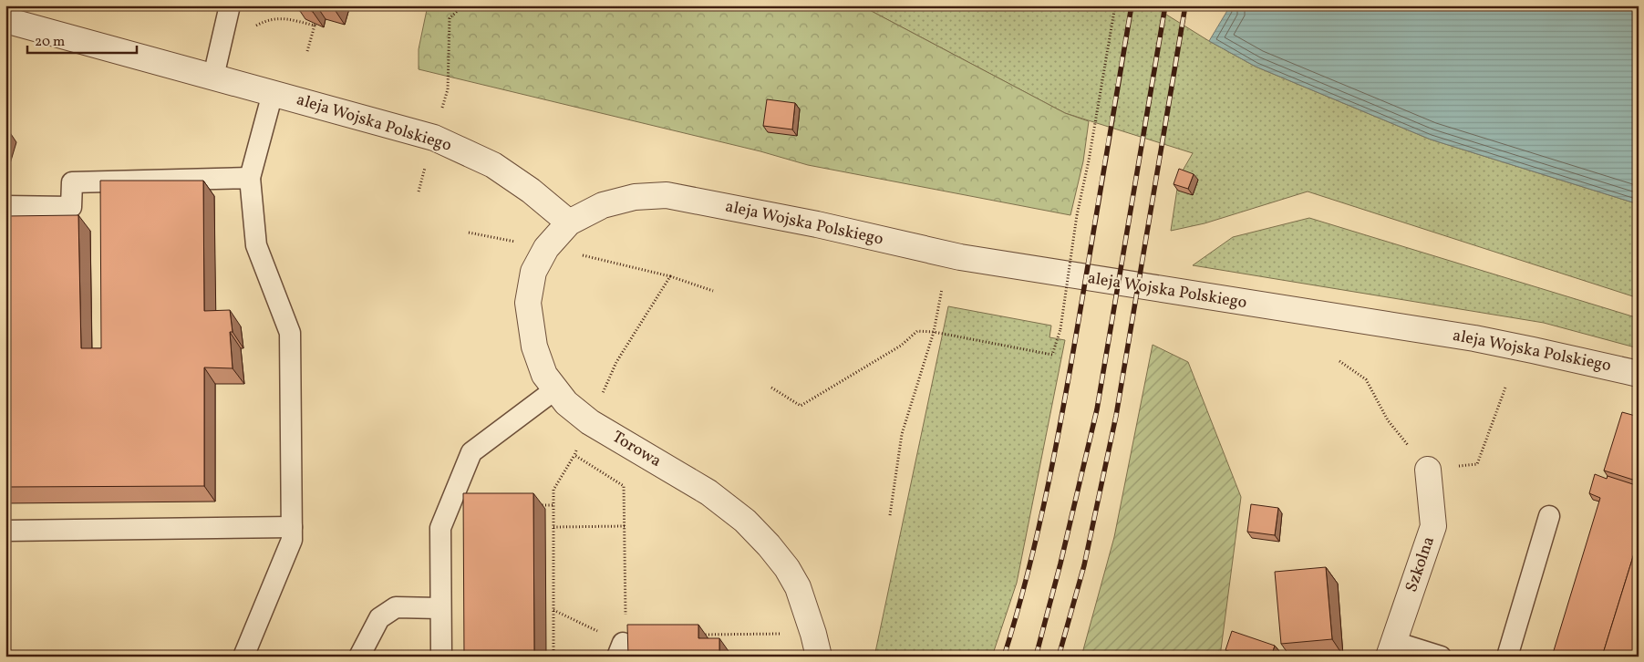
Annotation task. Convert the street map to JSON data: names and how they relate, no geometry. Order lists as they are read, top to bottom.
{
  "streets": {
    "street": ["aleja Wojska Polskiego", "Torowa", "Szkolna"]
  },
  "crossings": [
    ["aleja Wojska Polskiego", "Torowa"]
  ],
  "scale_bar": "20 m"
}
